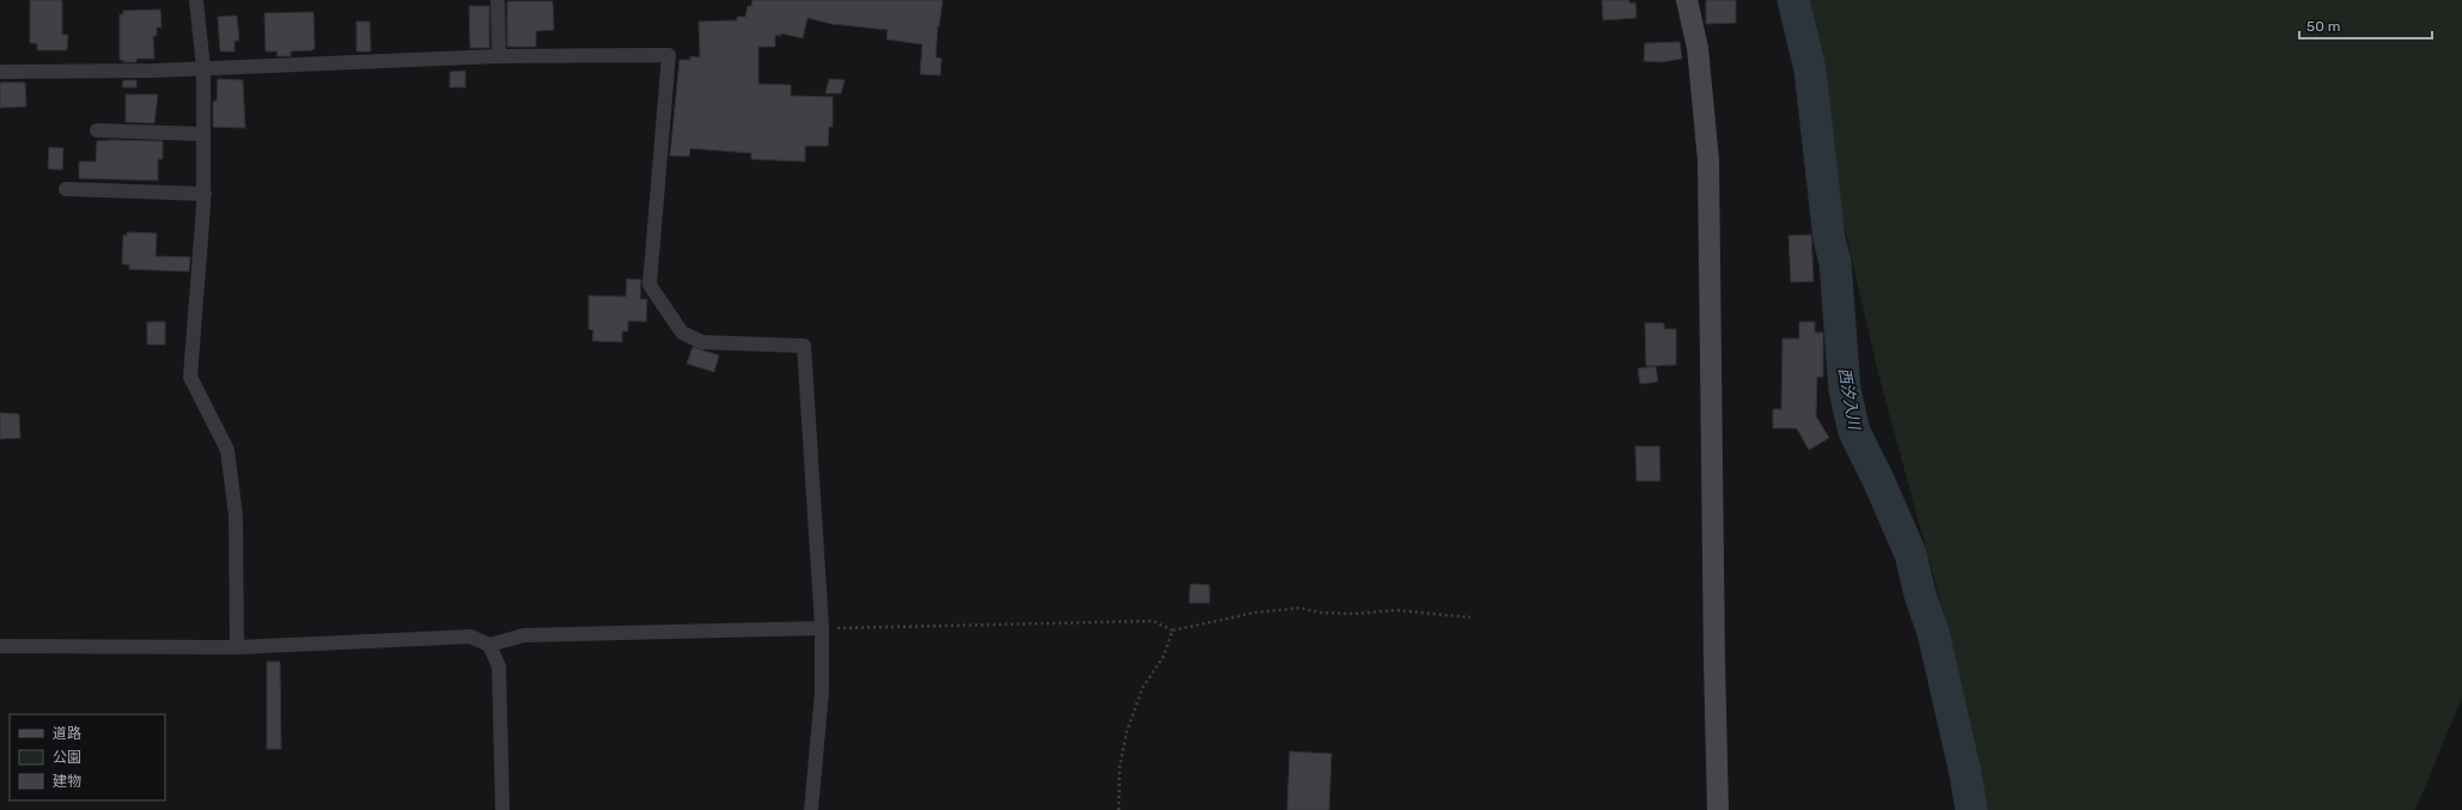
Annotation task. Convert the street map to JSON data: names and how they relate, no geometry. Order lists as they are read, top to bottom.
{
  "water": ["西汐入川"],
  "legend": ["道路", "公園", "建物"],
  "scale_bar": "50 m"
}
